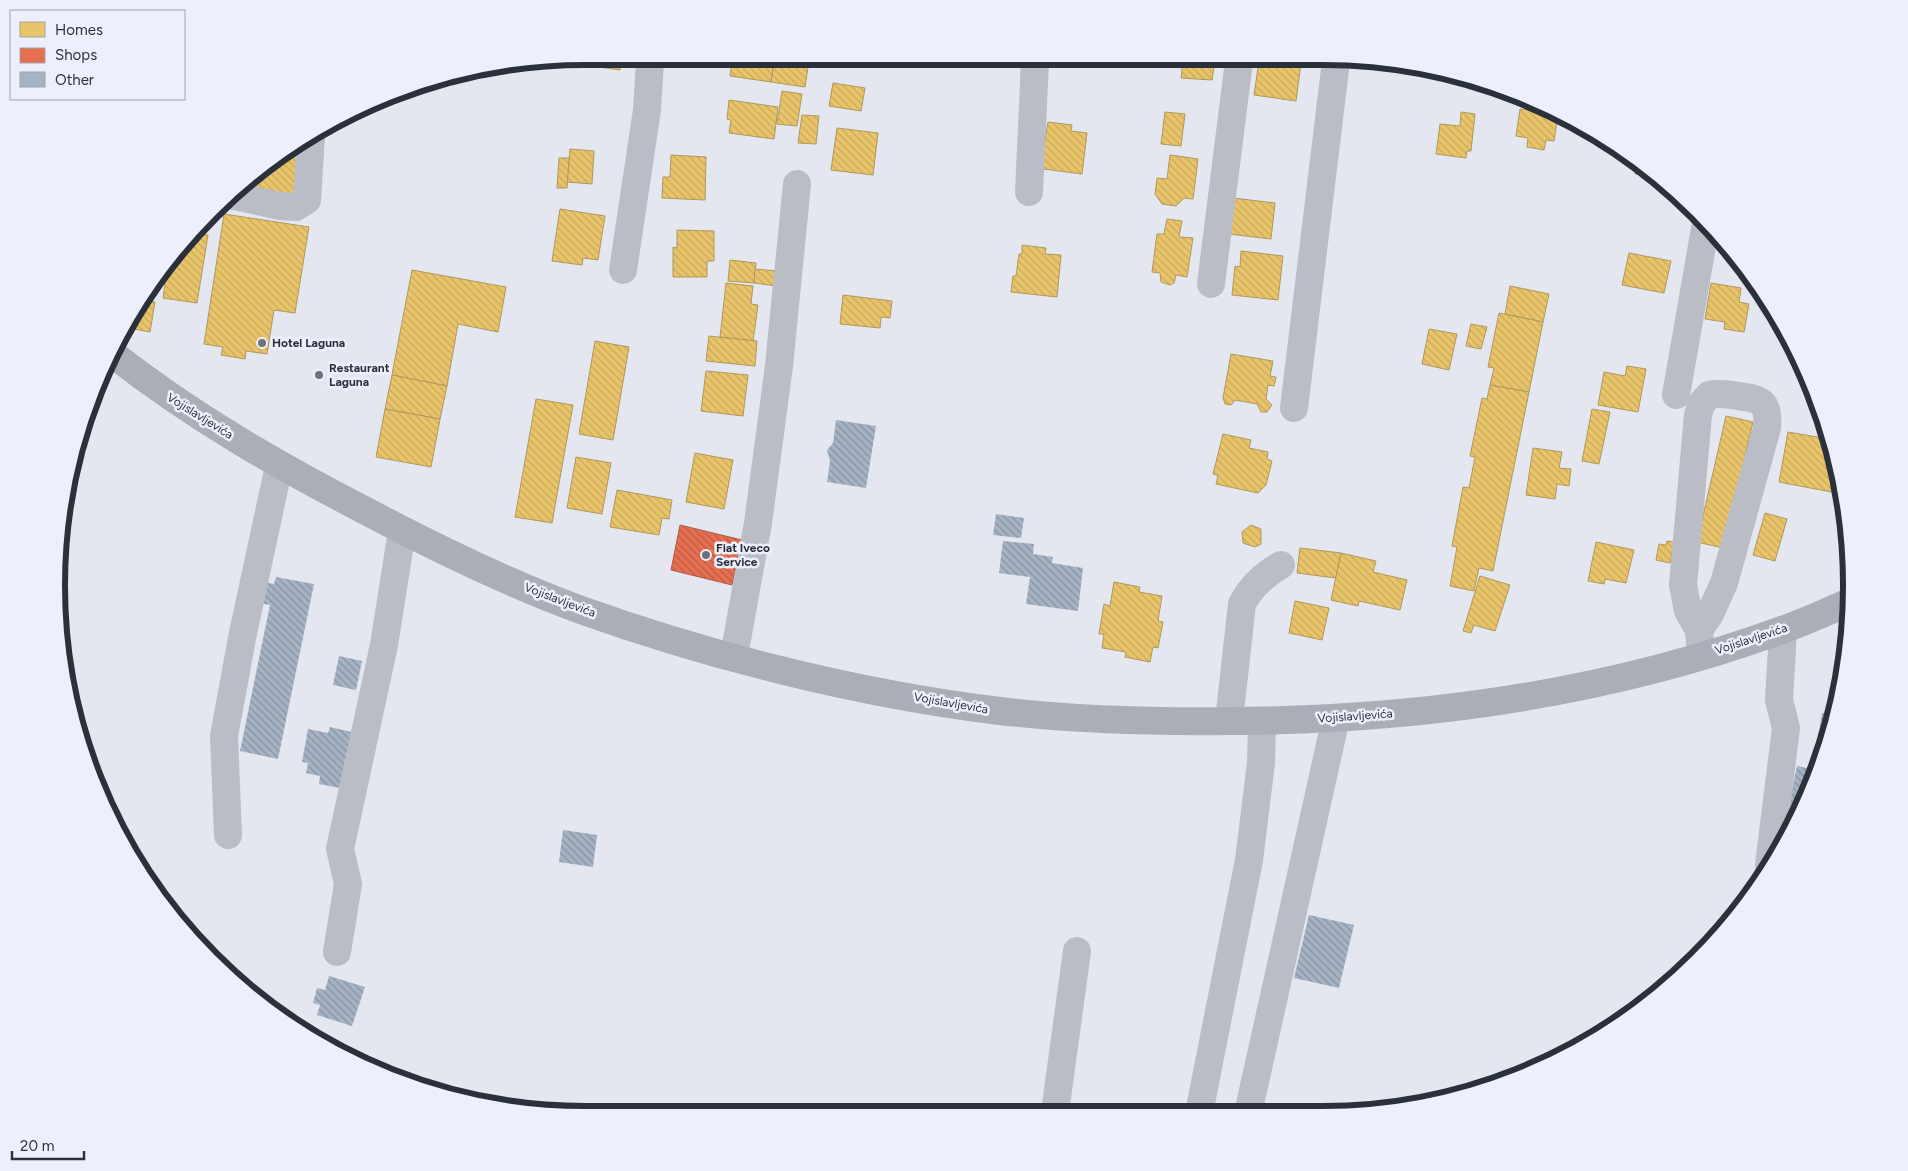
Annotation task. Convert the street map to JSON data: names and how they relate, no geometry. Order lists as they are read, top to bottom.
{
  "streets": {
    "main road": ["Vojislavljevića"]
  },
  "places": ["Hotel Laguna", "Restaurant Laguna", "Fiat Iveco Service"],
  "legend": ["Homes", "Shops", "Other"],
  "scale_bar": "20 m"
}
